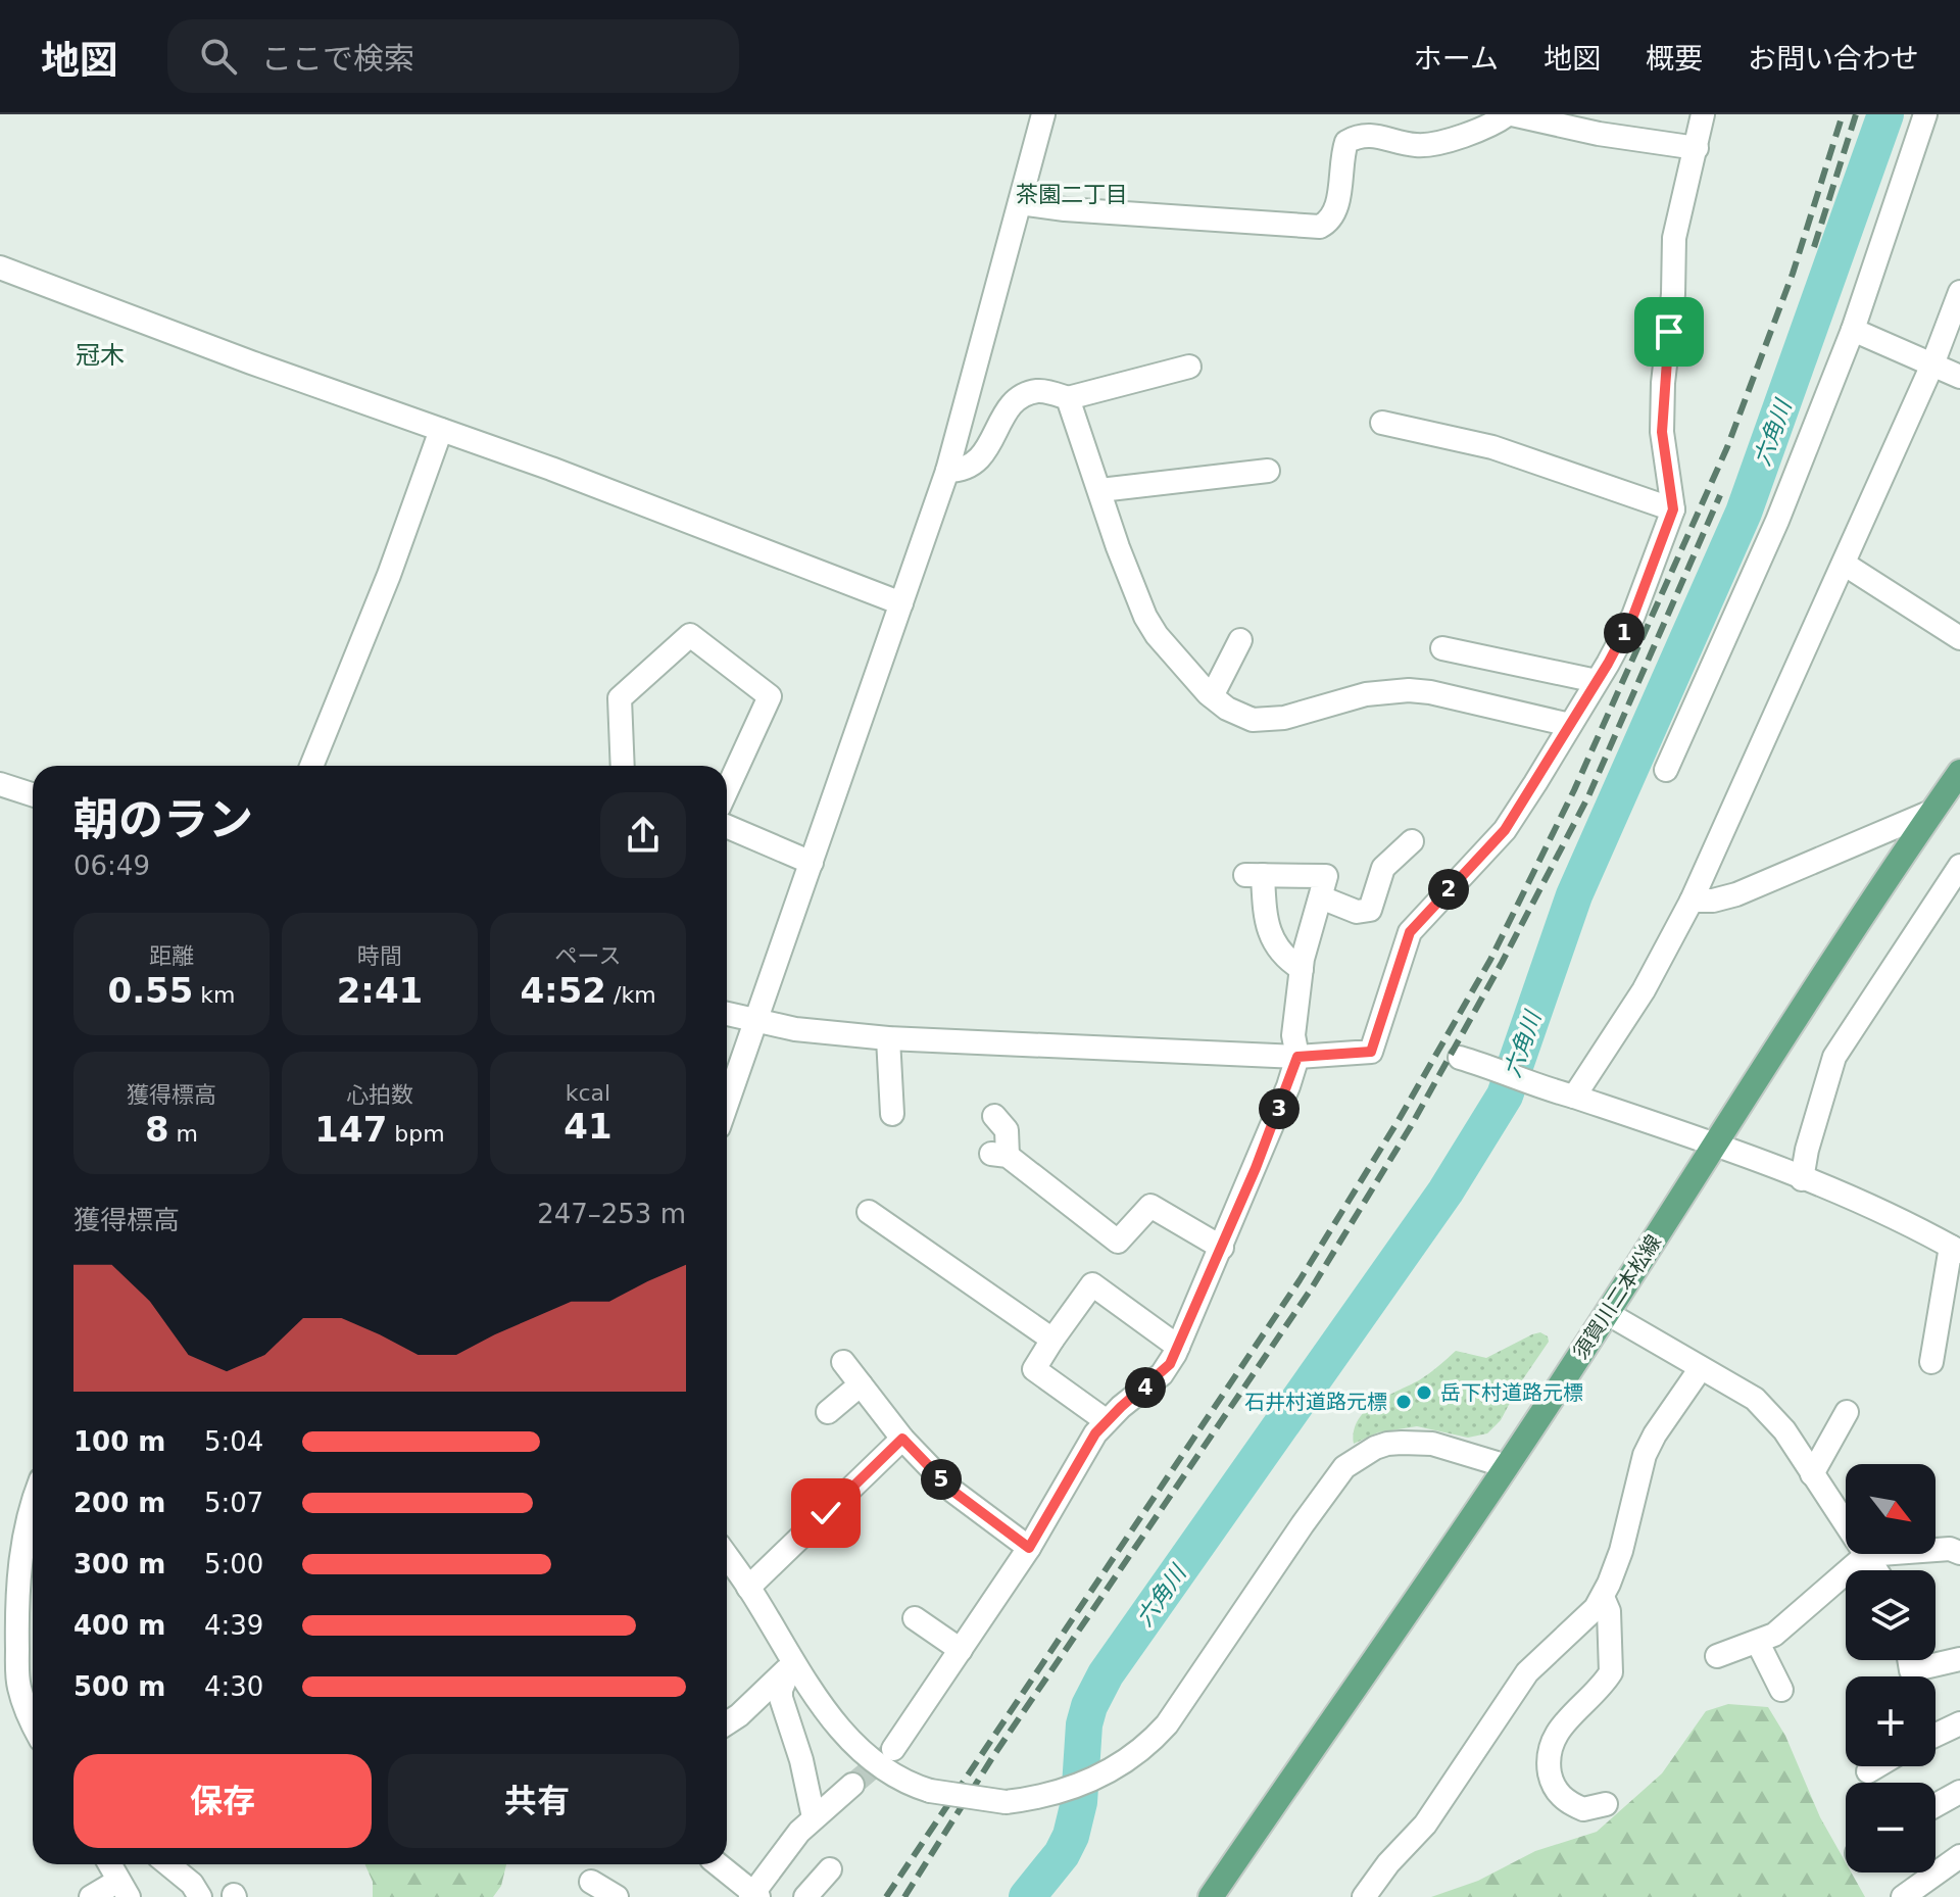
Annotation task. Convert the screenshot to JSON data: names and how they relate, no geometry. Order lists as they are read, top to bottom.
{
  "streets": {
    "main road": ["須賀川二本松線"]
  },
  "districts": ["茶園二丁目", "冠木"],
  "water": ["六角川"],
  "places": ["岳下村道路元標", "石井村道路元標"],
  "north": "bottom right",
  "page": {
    "header": "地図",
    "search": "ここで検索",
    "nav": [
      "ホーム",
      "地図",
      "概要",
      "お問い合わせ"
    ],
    "pins": [
      "1",
      "2",
      "3",
      "4",
      "5"
    ],
    "heading": ["朝のラン", "06:49"],
    "stats": [
      ["距離", "0.55 km"],
      ["時間", "2:41"],
      ["ペース", "4:52 /km"],
      ["獲得標高", "8 m"],
      ["心拍数", "147 bpm"],
      ["kcal", "41"]
    ],
    "chart": ["獲得標高", "247–253 m"],
    "list": [
      {
        "name": "100 m",
        "note": "5:04"
      },
      {
        "name": "200 m",
        "note": "5:07"
      },
      {
        "name": "300 m",
        "note": "5:00"
      },
      {
        "name": "400 m",
        "note": "4:39"
      },
      {
        "name": "500 m",
        "note": "4:30"
      }
    ],
    "map_buttons": ["+", "−"],
    "buttons": ["保存", "共有"]
  }
}
